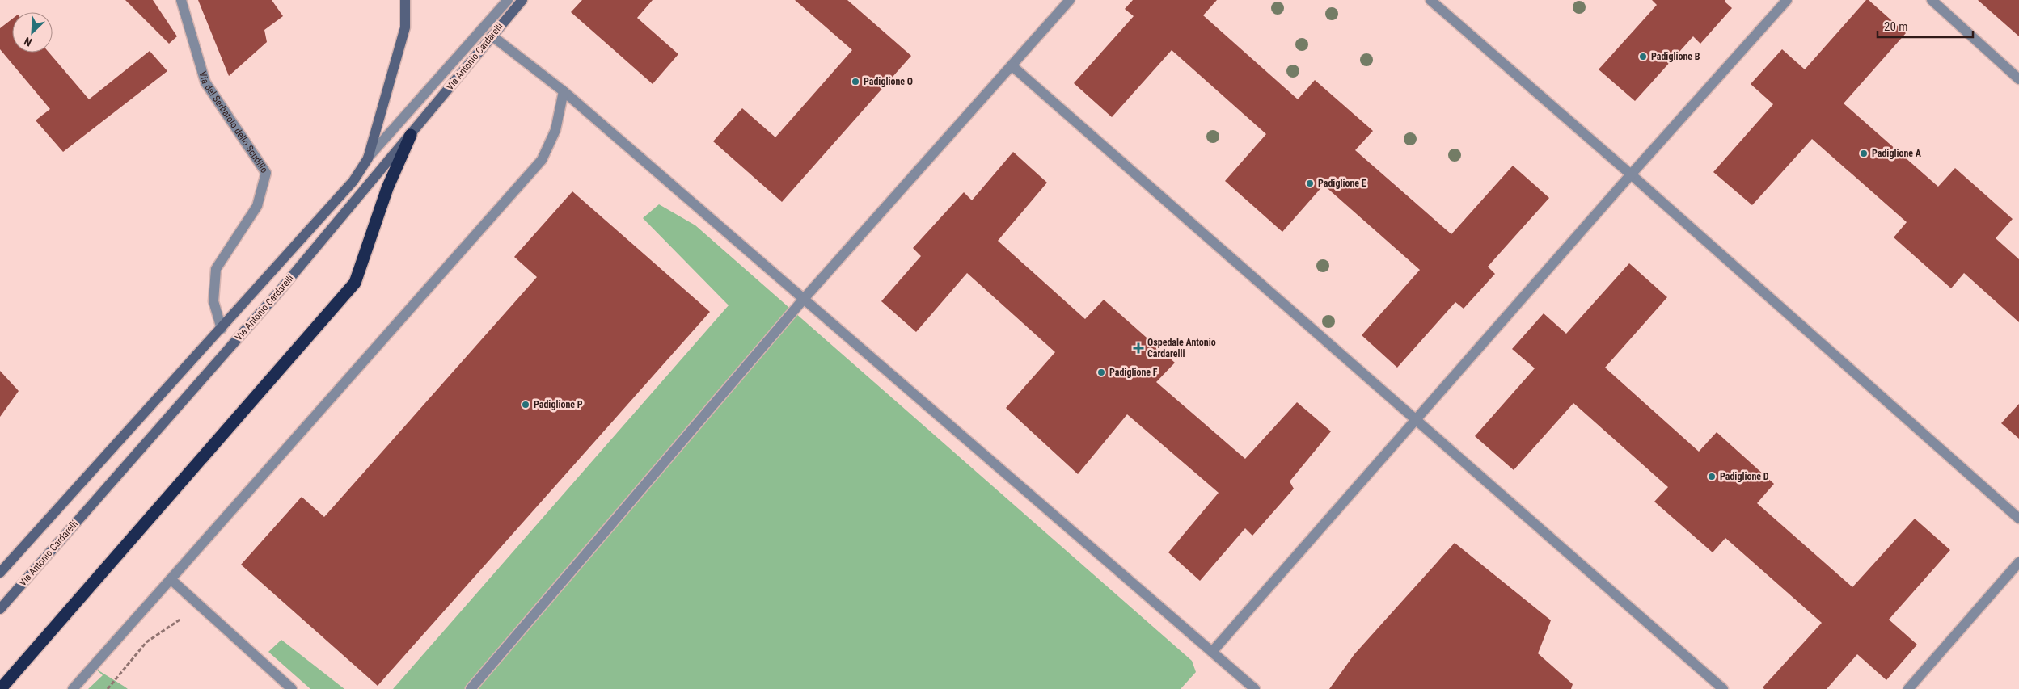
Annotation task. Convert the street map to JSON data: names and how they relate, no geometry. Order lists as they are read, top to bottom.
{
  "streets": {
    "main road": ["Via Antonio Cardarelli"],
    "street": ["Via del Serbatoio dello Scudillo"]
  },
  "crossings": [
    ["Via Antonio Cardarelli", "Via del Serbatoio dello Scudillo"]
  ],
  "places": {
    "other": [
      "Padiglione B",
      "Padiglione O",
      "Padiglione A",
      "Padiglione E",
      "Padiglione F",
      "Padiglione P",
      "Padiglione D"
    ],
    "health": ["Ospedale Antonio Cardarelli"]
  },
  "scale_bar": "20 m",
  "north": "bottom left"
}
